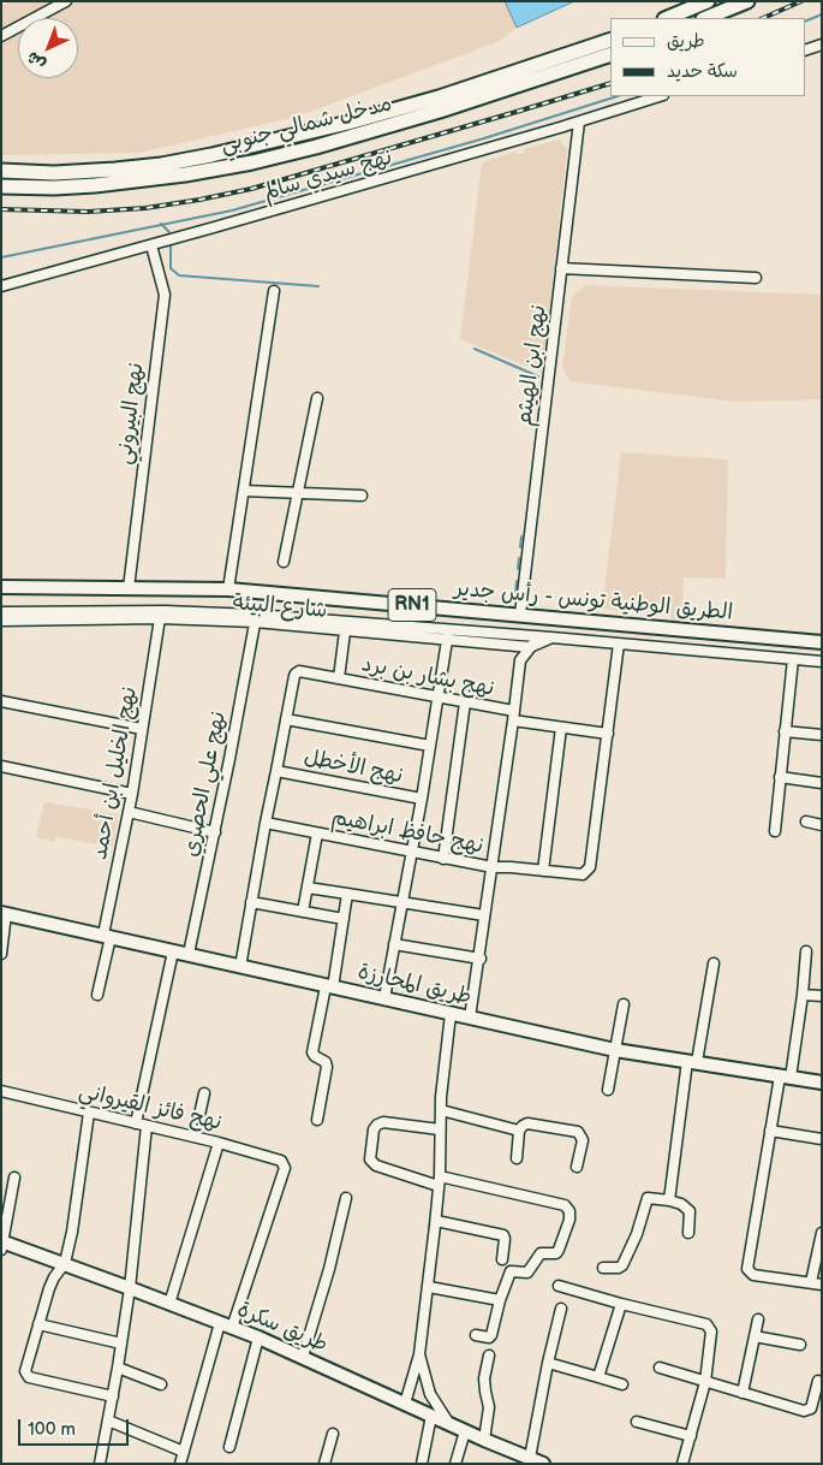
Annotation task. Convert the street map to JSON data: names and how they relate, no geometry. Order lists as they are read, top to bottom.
{
  "streets": {
    "highway": ["مدخل شمالي جنوبي"],
    "main road": [
      "الطريق الوطنية تونس - رأس جدير",
      "RN1",
      "طريق المحارزة",
      "طريق سكرة"
    ],
    "street": [
      "نهج سيدي سالم",
      "نهج ابن الهيثم",
      "نهج البيروني",
      "شارع البيئة",
      "نهج بشار بن برد",
      "نهج الأخطل",
      "نهج الخليل ابن أحمد",
      "نهج علي الحصري",
      "نهج حافظ ابراهيم",
      "نهج فائز القيرواني"
    ]
  },
  "crossings": [
    ["نهج سيدي سالم", "نهج ابن الهيثم"],
    ["نهج سيدي سالم", "نهج البيروني"],
    ["نهج ابن الهيثم", "الطريق الوطنية تونس - رأس جدير"],
    ["نهج البيروني", "الطريق الوطنية تونس - رأس جدير"],
    ["شارع البيئة", "نهج الخليل ابن أحمد"],
    ["شارع البيئة", "نهج علي الحصري"],
    ["شارع البيئة", "نهج حافظ ابراهيم"],
    ["نهج بشار بن برد", "نهج حافظ ابراهيم"],
    ["نهج الخليل ابن أحمد", "طريق المحارزة"],
    ["نهج علي الحصري", "طريق المحارزة"],
    ["نهج فائز القيرواني", "طريق سكرة"]
  ],
  "legend": ["طريق", "سكة حديد"],
  "scale_bar": "100 m",
  "north": "bottom left"
}
